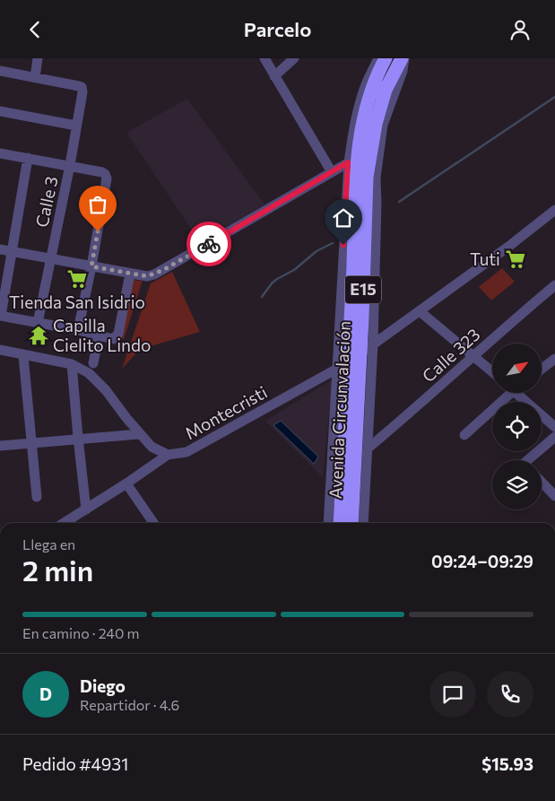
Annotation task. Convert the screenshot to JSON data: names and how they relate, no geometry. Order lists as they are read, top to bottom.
{
  "streets": {
    "highway": ["E15", "Avenida Circunvalación"],
    "street": ["Calle 3", "Calle 323", "Montecristi"]
  },
  "crossings": [
    ["Calle 323", "Avenida Circunvalación"],
    ["Avenida Circunvalación", "Montecristi"]
  ],
  "places": {
    "supermarket": ["Tuti", "Tienda San Isidrio"],
    "temple": ["Capilla Cielito Lindo"]
  },
  "north": "top right",
  "page": {
    "header": "Parcelo",
    "heading": ["2 min", "Llega en", "09:24–09:29"],
    "panel": [
      "Diego",
      "Repartidor · 4.6",
      "Pedido #4931",
      "$15.93"
    ],
    "bar": "En camino · 240 m",
    "round": "D"
  }
}
